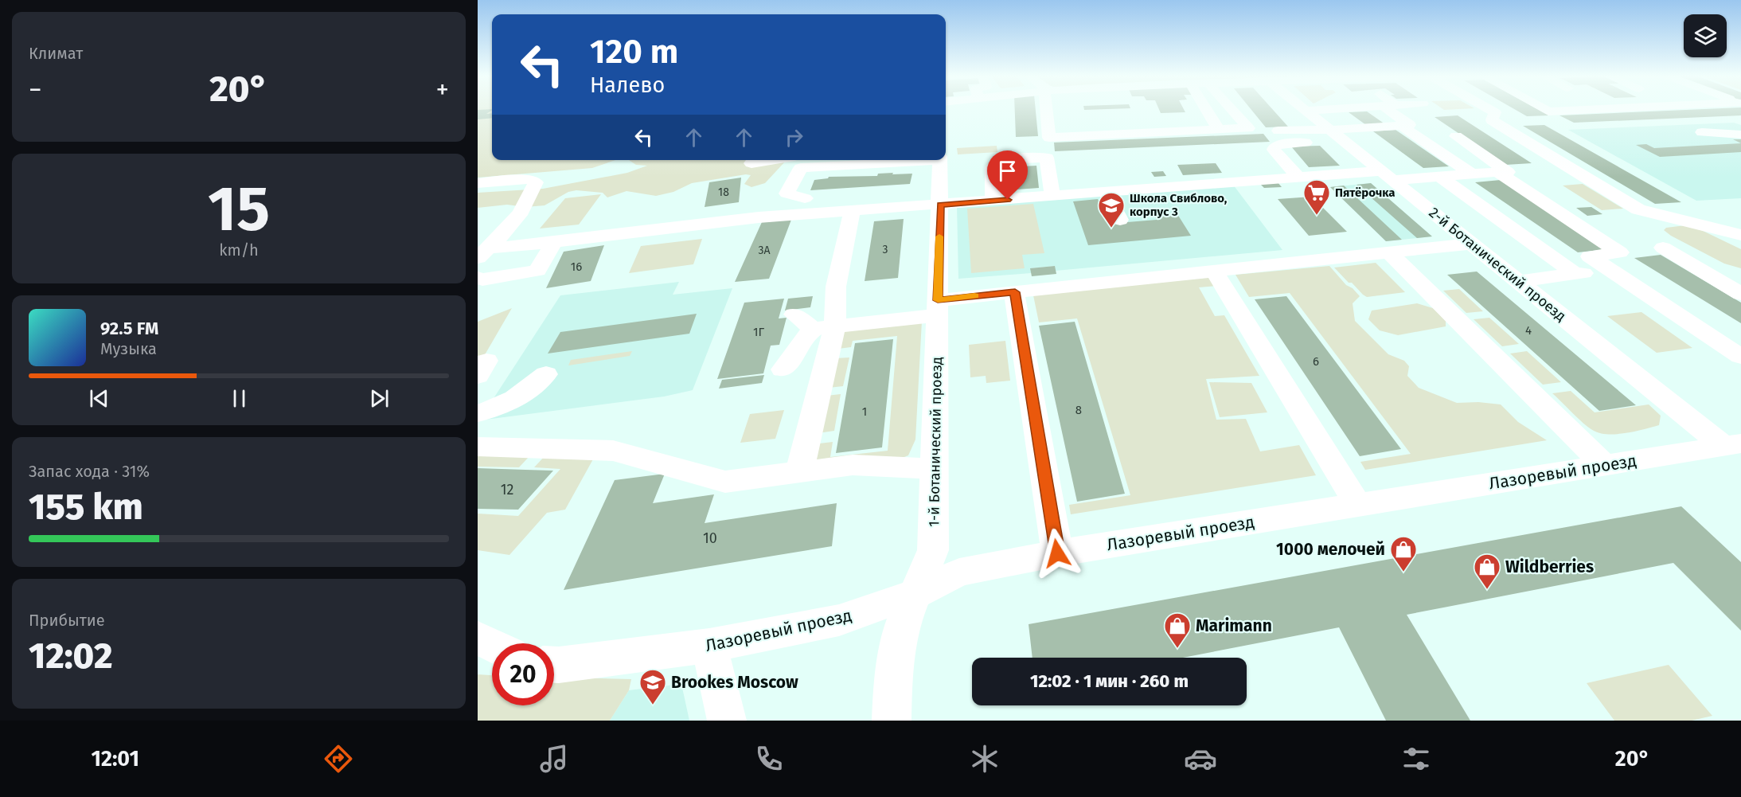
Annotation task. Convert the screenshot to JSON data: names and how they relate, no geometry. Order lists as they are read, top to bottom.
{
  "streets": {
    "street": ["2-й Ботанический проезд", "1-й Ботанический проезд", "Лазоревый проезд"]
  },
  "crossings": [
    ["2-й Ботанический проезд", "Лазоревый проезд"],
    ["1-й Ботанический проезд", "Лазоревый проезд"]
  ],
  "places": {
    "supermarket": ["Пятёрочка"],
    "school or university": ["Школа Свиблово, корпус 3", "Brookes Moscow"],
    "shop": ["1000 мелочей", "Wildberries", "Marimann"]
  },
  "house_numbers": [
    "18",
    "3",
    "3А",
    "16",
    "4",
    "1Г",
    "6",
    "8",
    "1",
    "12",
    "10"
  ],
  "page": {
    "tile": [
      "Климат",
      ["15", "km/h"],
      ["Запас хода · 31%", "155 km"],
      ["Прибытие", "12:02"]
    ],
    "turn": ["120 m", "Налево"],
    "heat": ["−", "20°", "+"],
    "song": ["92.5 FM", "Музыка"],
    "limit": "20",
    "trip": "12:02 · 1 мин · 260 m",
    "tabs": ["12:01", "20°"]
  }
}
